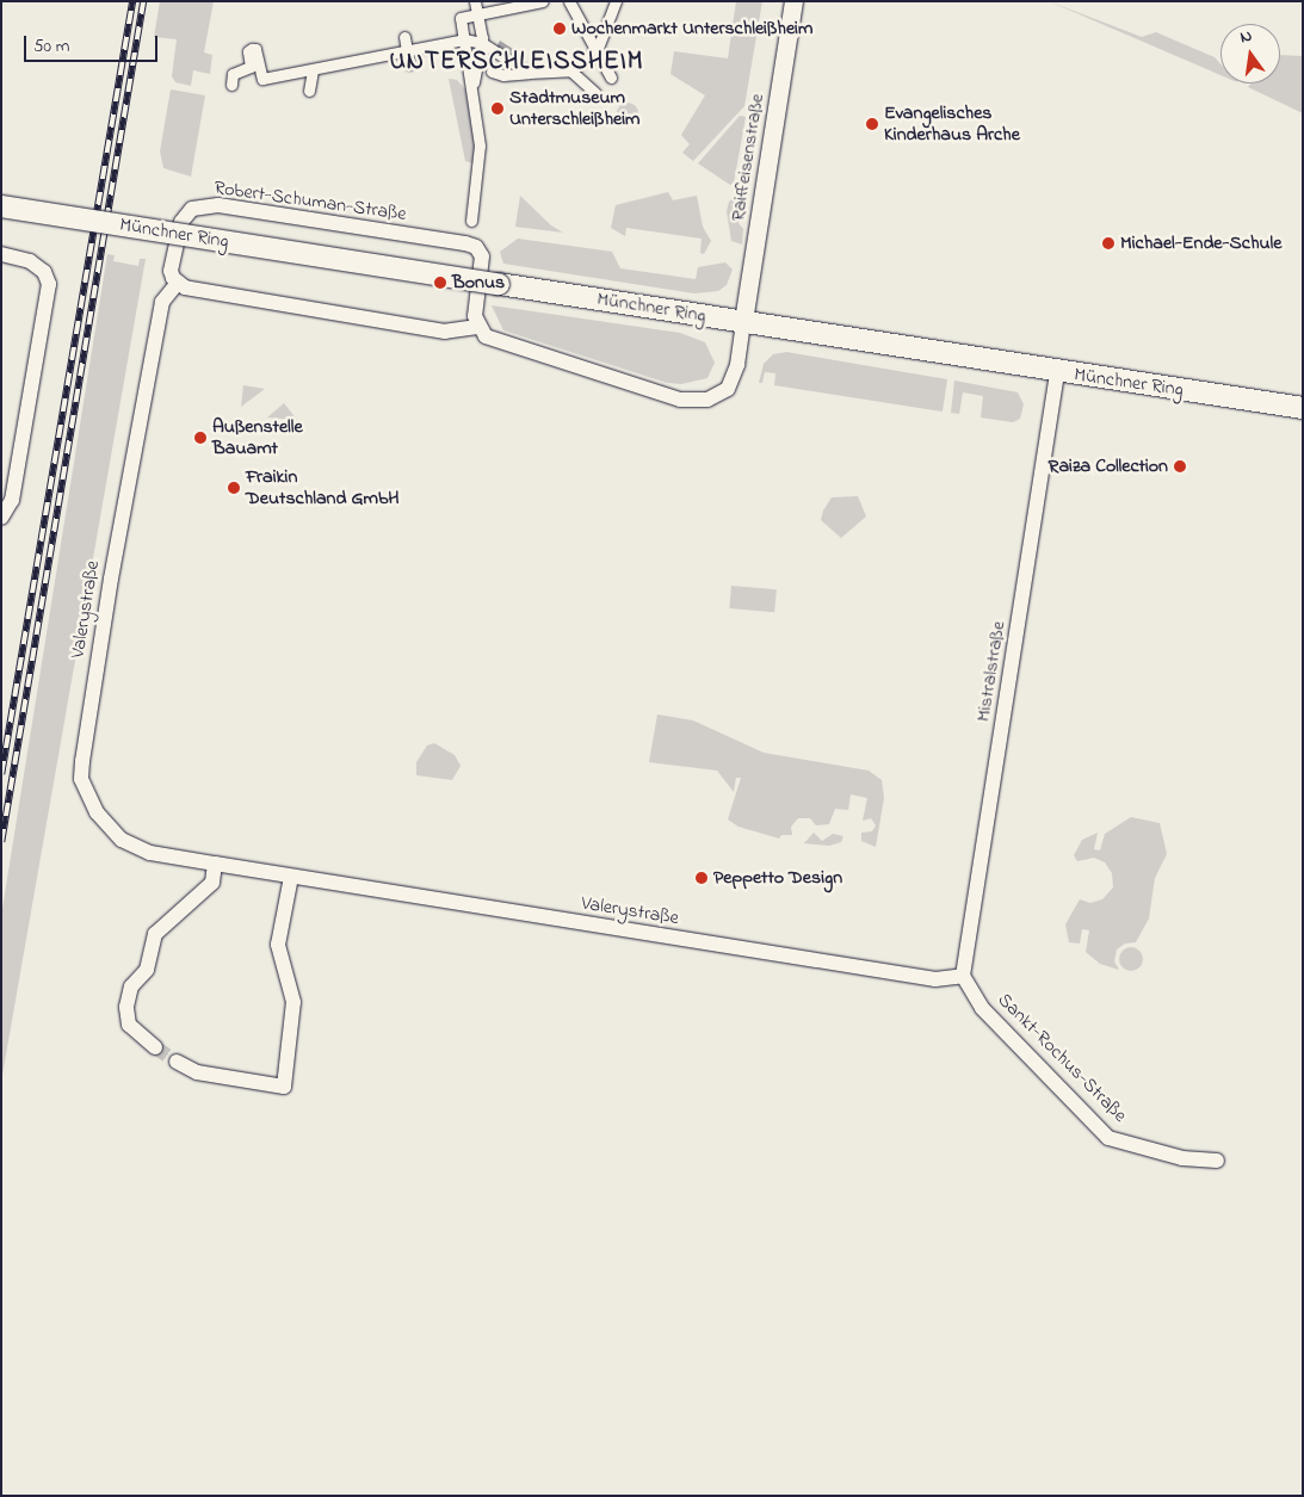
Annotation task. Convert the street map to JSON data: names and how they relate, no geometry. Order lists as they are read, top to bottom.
{
  "streets": {
    "main road": ["Münchner Ring"],
    "street": [
      "Raiffeisenstraße",
      "Robert-Schuman-Straße",
      "Valerystraße",
      "Mistralstraße",
      "Sankt-Rochus-Straße"
    ]
  },
  "crossings": [
    ["Raiffeisenstraße", "Münchner Ring"],
    ["Robert-Schuman-Straße", "Valerystraße"],
    ["Münchner Ring", "Mistralstraße"],
    ["Valerystraße", "Mistralstraße"],
    ["Valerystraße", "Sankt-Rochus-Straße"],
    ["Mistralstraße", "Sankt-Rochus-Straße"]
  ],
  "districts": ["UNTERSCHLEISSHEIM"],
  "places": [
    "Wochenmarkt Unterschleißheim",
    "Stadtmuseum Unterschleißheim",
    "Evangelisches Kinderhaus Arche",
    "Michael-Ende-Schule",
    "Bonus",
    "Außenstelle Bauamt",
    "Raiza Collection",
    "Fraikin Deutschland GmbH",
    "Peppetto Design"
  ],
  "scale_bar": "50 m",
  "north": "top"
}
